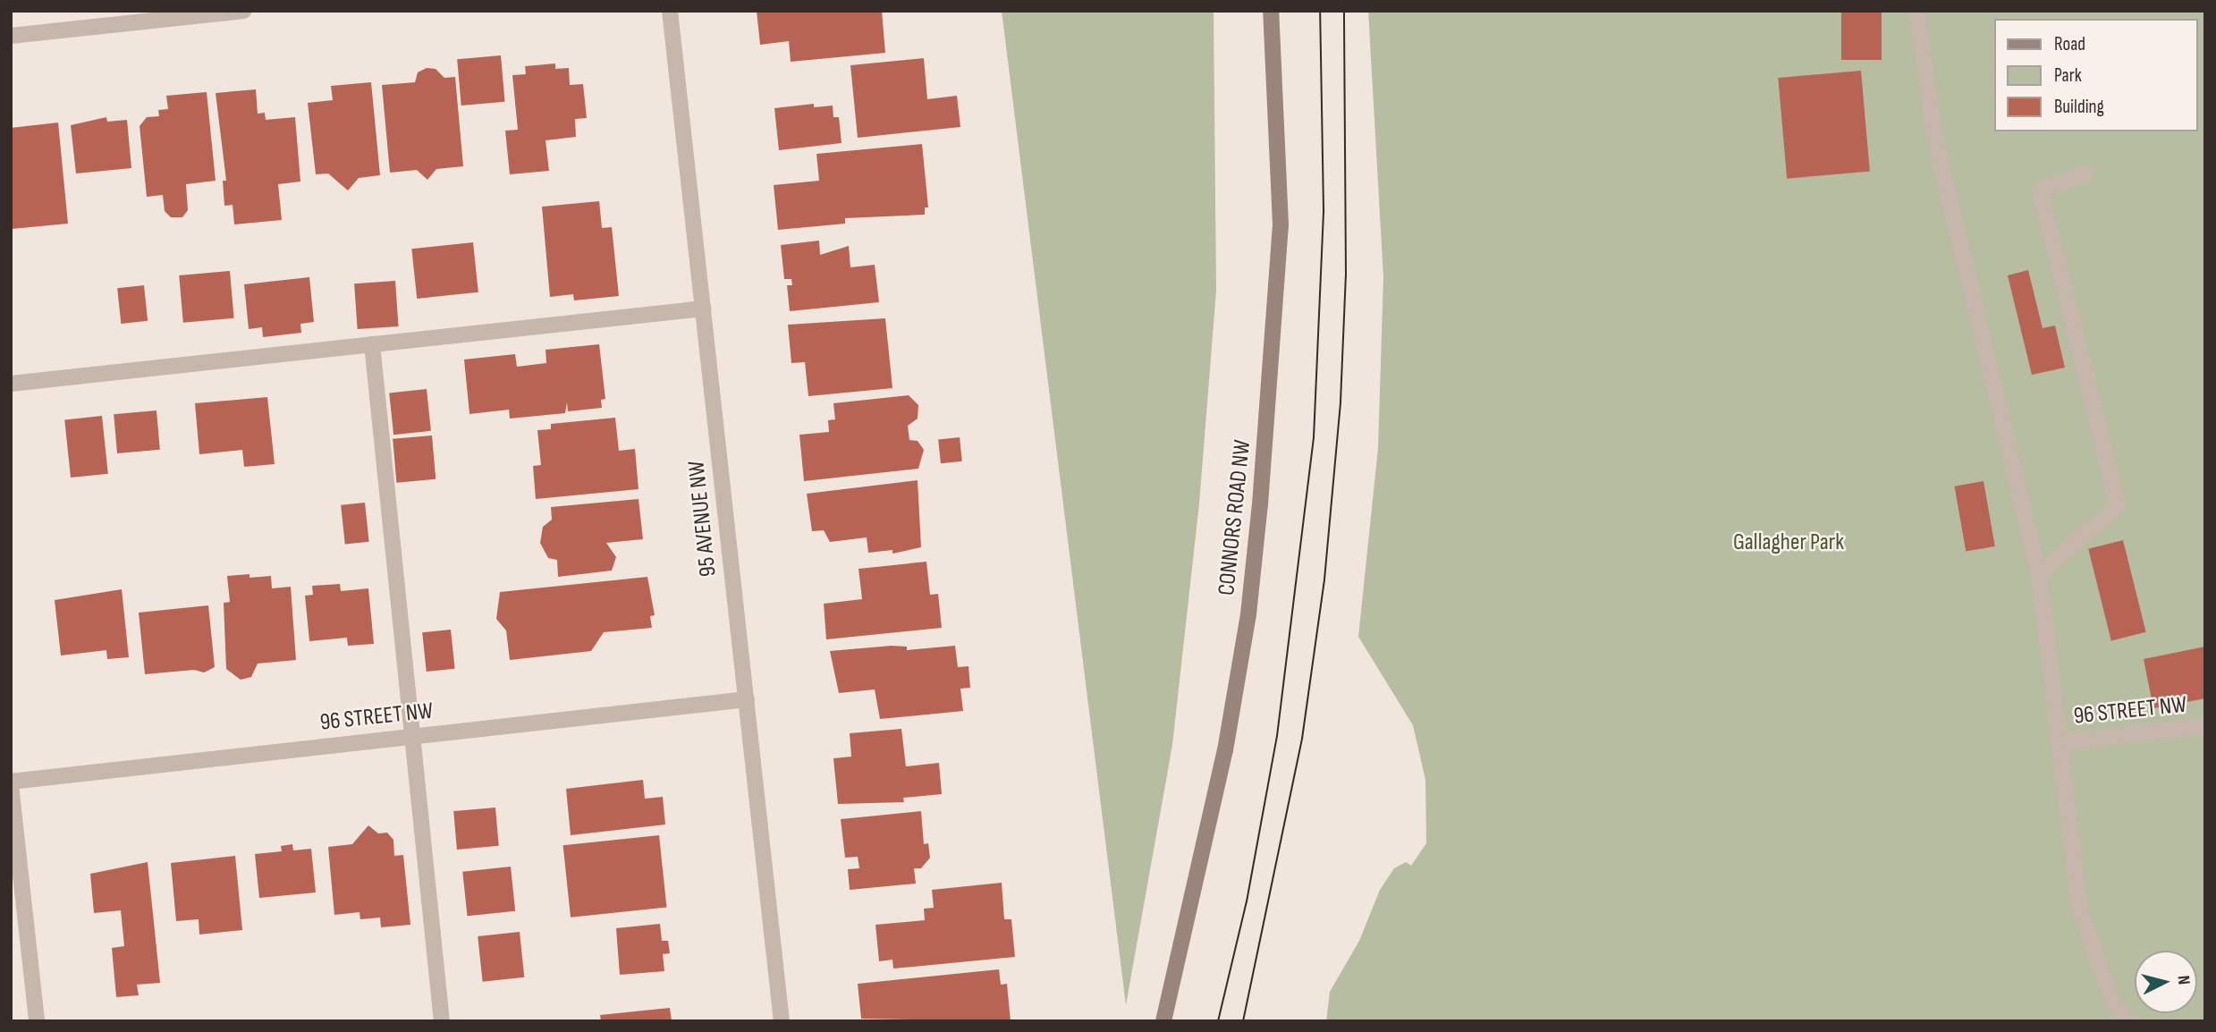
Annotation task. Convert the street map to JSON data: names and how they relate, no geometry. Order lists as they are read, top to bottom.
{
  "streets": {
    "main road": ["CONNORS ROAD NW"],
    "street": ["95 AVENUE NW", "96 STREET NW"]
  },
  "crossings": [
    ["95 AVENUE NW", "96 STREET NW"]
  ],
  "parks": ["Gallagher Park"],
  "legend": ["Road", "Park", "Building"],
  "north": "right"
}
